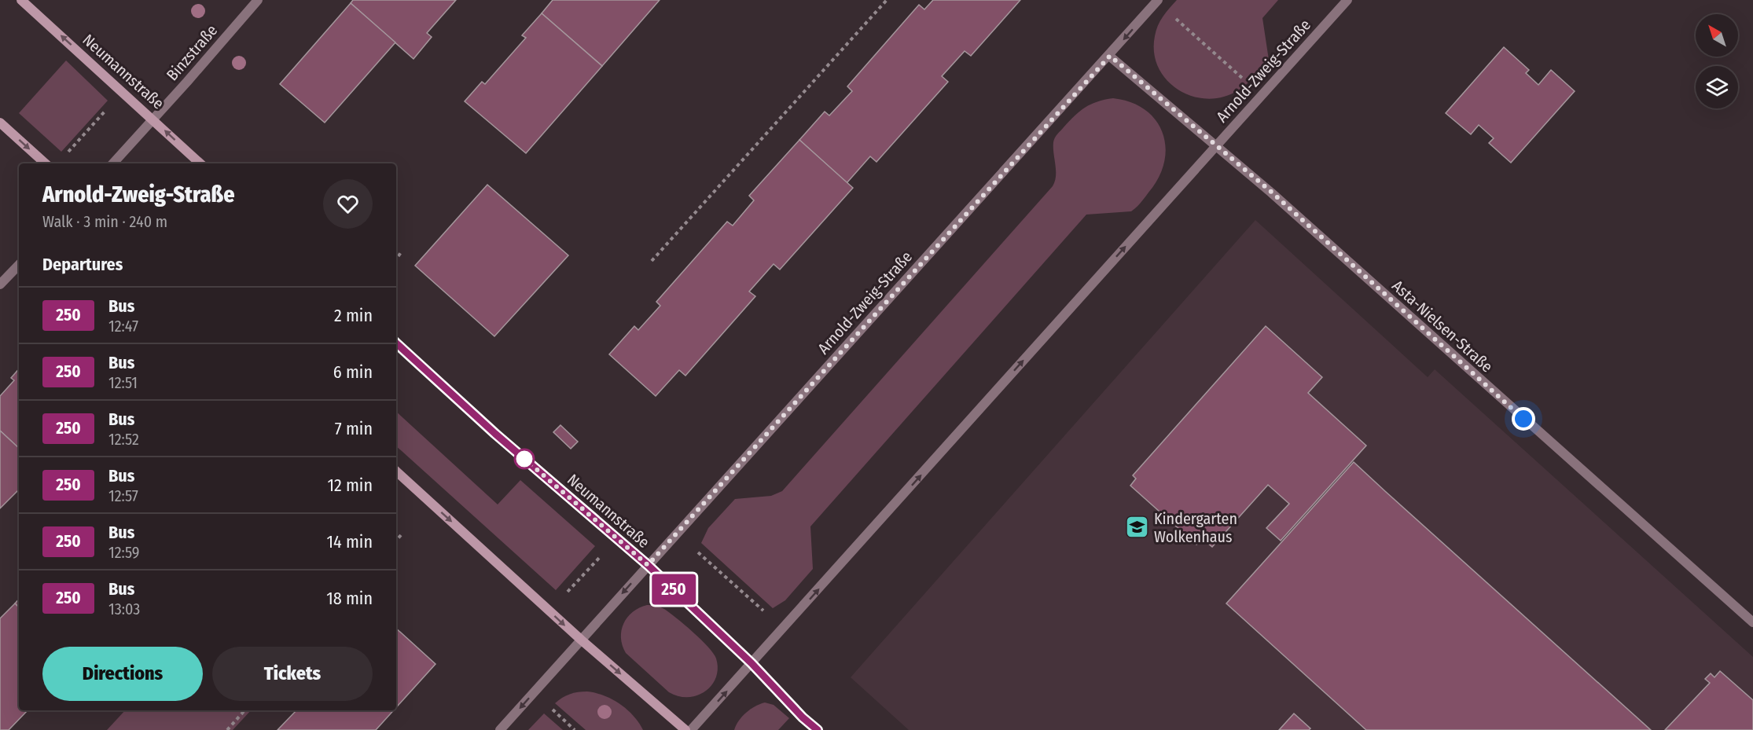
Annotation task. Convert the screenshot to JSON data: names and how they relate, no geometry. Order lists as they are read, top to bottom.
{
  "streets": {
    "street": [
      "Binzstraße",
      "Arnold-Zweig-Straße",
      "Neumannstraße",
      "Asta-Nielsen-Straße"
    ]
  },
  "crossings": [
    ["Binzstraße", "Neumannstraße"],
    ["Arnold-Zweig-Straße", "Neumannstraße"],
    ["Arnold-Zweig-Straße", "Asta-Nielsen-Straße"]
  ],
  "places": {
    "school or university": ["Kindergarten Wolkenhaus"]
  },
  "lines": ["bus line 250"],
  "north": "top left",
  "page": {
    "on_map": "250",
    "heading": [
      ["Arnold-Zweig-Straße", "Walk · 3 min · 240 m"],
      "Departures"
    ],
    "list": [
      {
        "mark": "250",
        "name": "Bus",
        "note": "12:47",
        "value": "2 min"
      },
      {
        "mark": "250",
        "name": "Bus",
        "note": "12:51",
        "value": "6 min"
      },
      {
        "mark": "250",
        "name": "Bus",
        "note": "12:52",
        "value": "7 min"
      },
      {
        "mark": "250",
        "name": "Bus",
        "note": "12:57",
        "value": "12 min"
      },
      {
        "mark": "250",
        "name": "Bus",
        "note": "12:59",
        "value": "14 min"
      },
      {
        "mark": "250",
        "name": "Bus",
        "note": "13:03",
        "value": "18 min"
      }
    ],
    "buttons": ["Directions", "Tickets"]
  }
}
